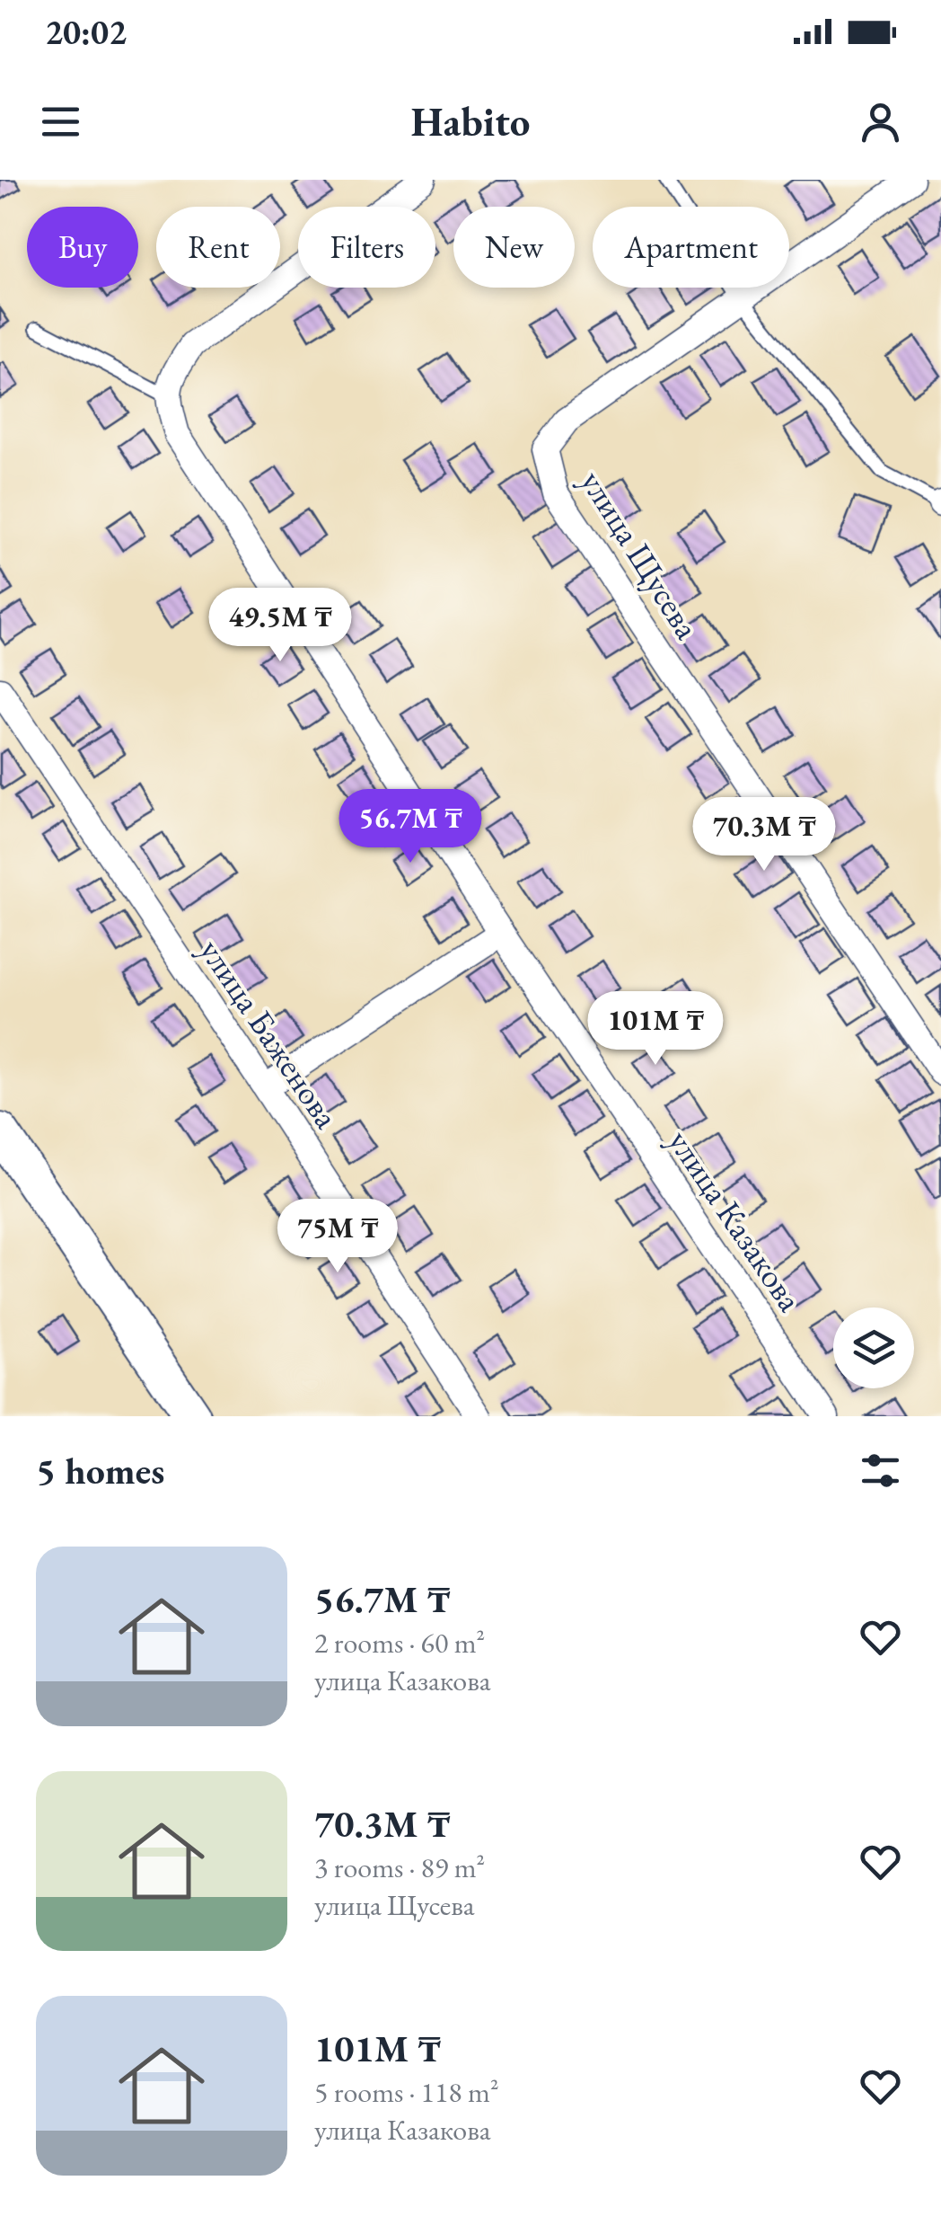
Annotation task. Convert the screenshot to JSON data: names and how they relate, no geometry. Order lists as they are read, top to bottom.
{
  "streets": {
    "street": ["улица Щусева", "улица Баженова", "улица Казакова"]
  },
  "page": {
    "status": "20:02",
    "header": "Habito",
    "chip": [
      "Buy",
      "Rent",
      "Filters",
      "New",
      "Apartment"
    ],
    "price": [
      "49.5M ₸",
      "56.7M ₸",
      "70.3M ₸",
      "101M ₸",
      "75M ₸"
    ],
    "heading": "5 homes",
    "list": [
      {
        "name": "56.7M ₸",
        "note": "2 rooms · 60 m² · улица Казакова"
      },
      {
        "name": "70.3M ₸",
        "note": "3 rooms · 89 m² · улица Щусева"
      },
      {
        "name": "101M ₸",
        "note": "5 rooms · 118 m² · улица Казакова"
      }
    ]
  }
}
